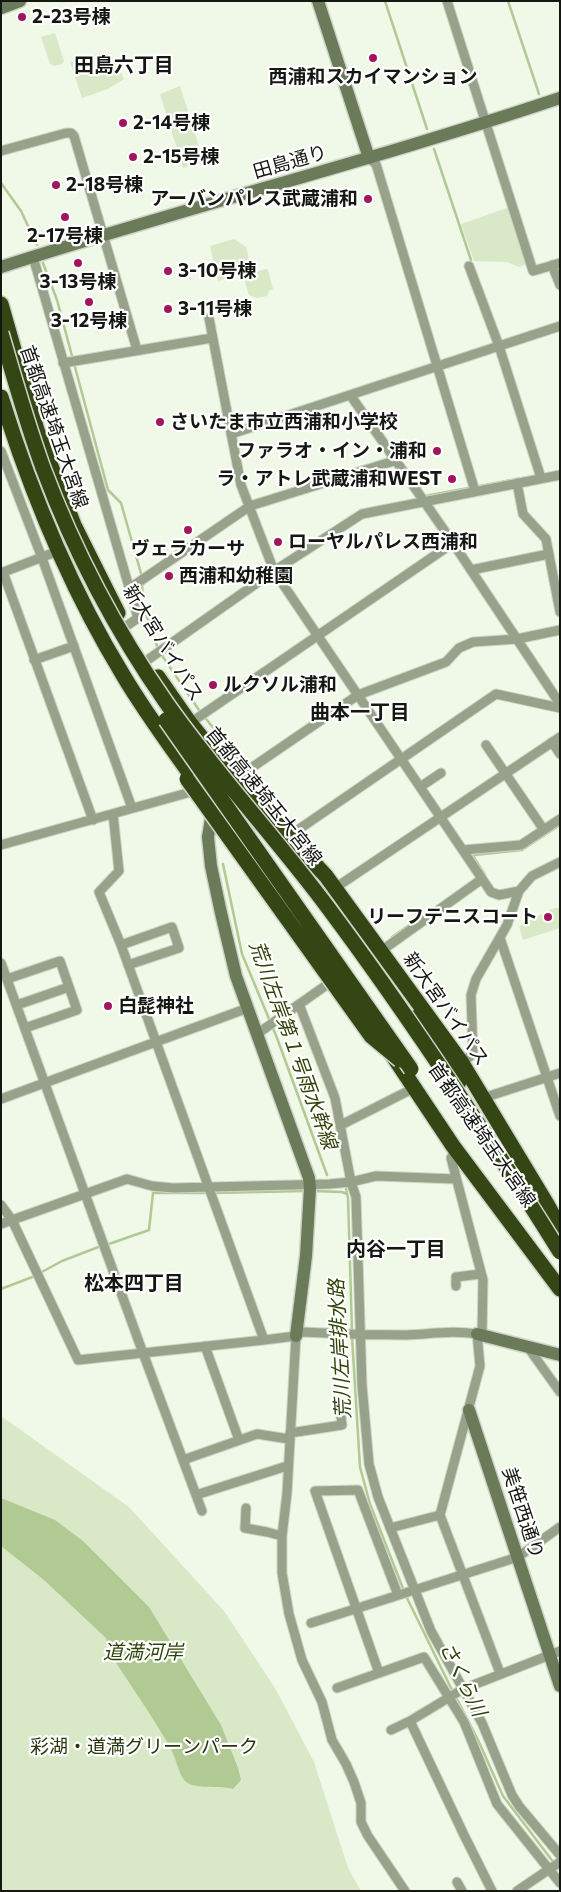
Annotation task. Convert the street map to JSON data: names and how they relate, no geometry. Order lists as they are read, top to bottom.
{
  "streets": {
    "highway": ["首都高速埼玉大宮線", "新大宮バイパス"],
    "street": ["田島通り", "美笹西通り"]
  },
  "districts": [
    "田島六丁目",
    "曲本一丁目",
    "内谷一丁目",
    "松本四丁目"
  ],
  "water": [
    "荒川左岸第１号雨水幹線",
    "荒川左岸排水路",
    "道満河岸",
    "さくら川"
  ],
  "parks": ["彩湖・道満グリーンパーク"],
  "places": [
    "2-23号棟",
    "西浦和スカイマンション",
    "2-14号棟",
    "2-15号棟",
    "2-18号棟",
    "アーバンパレス武蔵浦和",
    "2-17号棟",
    "3-13号棟",
    "3-10号棟",
    "3-12号棟",
    "3-11号棟",
    "さいたま市立西浦和小学校",
    "ファラオ・イン・浦和",
    "ラ・アトレ武蔵浦和WEST",
    "ヴェラカーサ",
    "ローヤルパレス西浦和",
    "西浦和幼稚園",
    "ルクソル浦和",
    "リーフテニスコート",
    "白髭神社"
  ]
}
